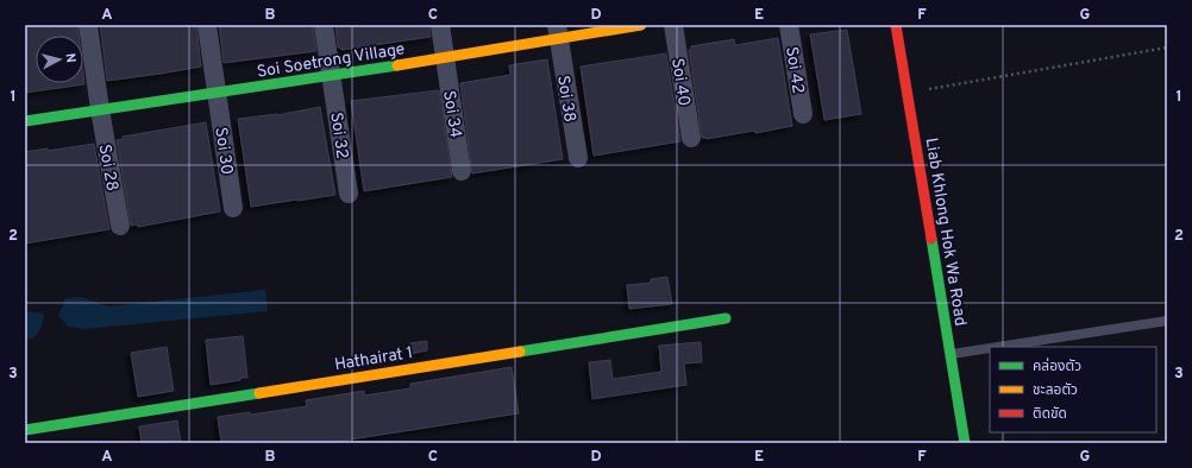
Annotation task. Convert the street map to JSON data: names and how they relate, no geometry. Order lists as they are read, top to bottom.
{
  "streets": {
    "street": [
      "Soi Soetrong Village",
      "Soi 42",
      "Soi 40",
      "Soi 38",
      "Soi 34",
      "Soi 32",
      "Soi 30",
      "Soi 28",
      "Liab Khlong Hok Wa Road",
      "Hathairat 1"
    ]
  },
  "crossings": [
    ["Soi Soetrong Village", "Soi 38"],
    ["Soi Soetrong Village", "Soi 34"],
    ["Soi Soetrong Village", "Soi 32"],
    ["Soi Soetrong Village", "Soi 30"],
    ["Soi Soetrong Village", "Soi 28"]
  ],
  "legend": ["คล่องตัว", "ชะลอตัว", "ติดขัด"],
  "north": "right",
  "grid": {
    "columns": [
      "A",
      "B",
      "C",
      "D",
      "E",
      "F",
      "G"
    ],
    "rows": ["1", "2", "3"]
  }
}
